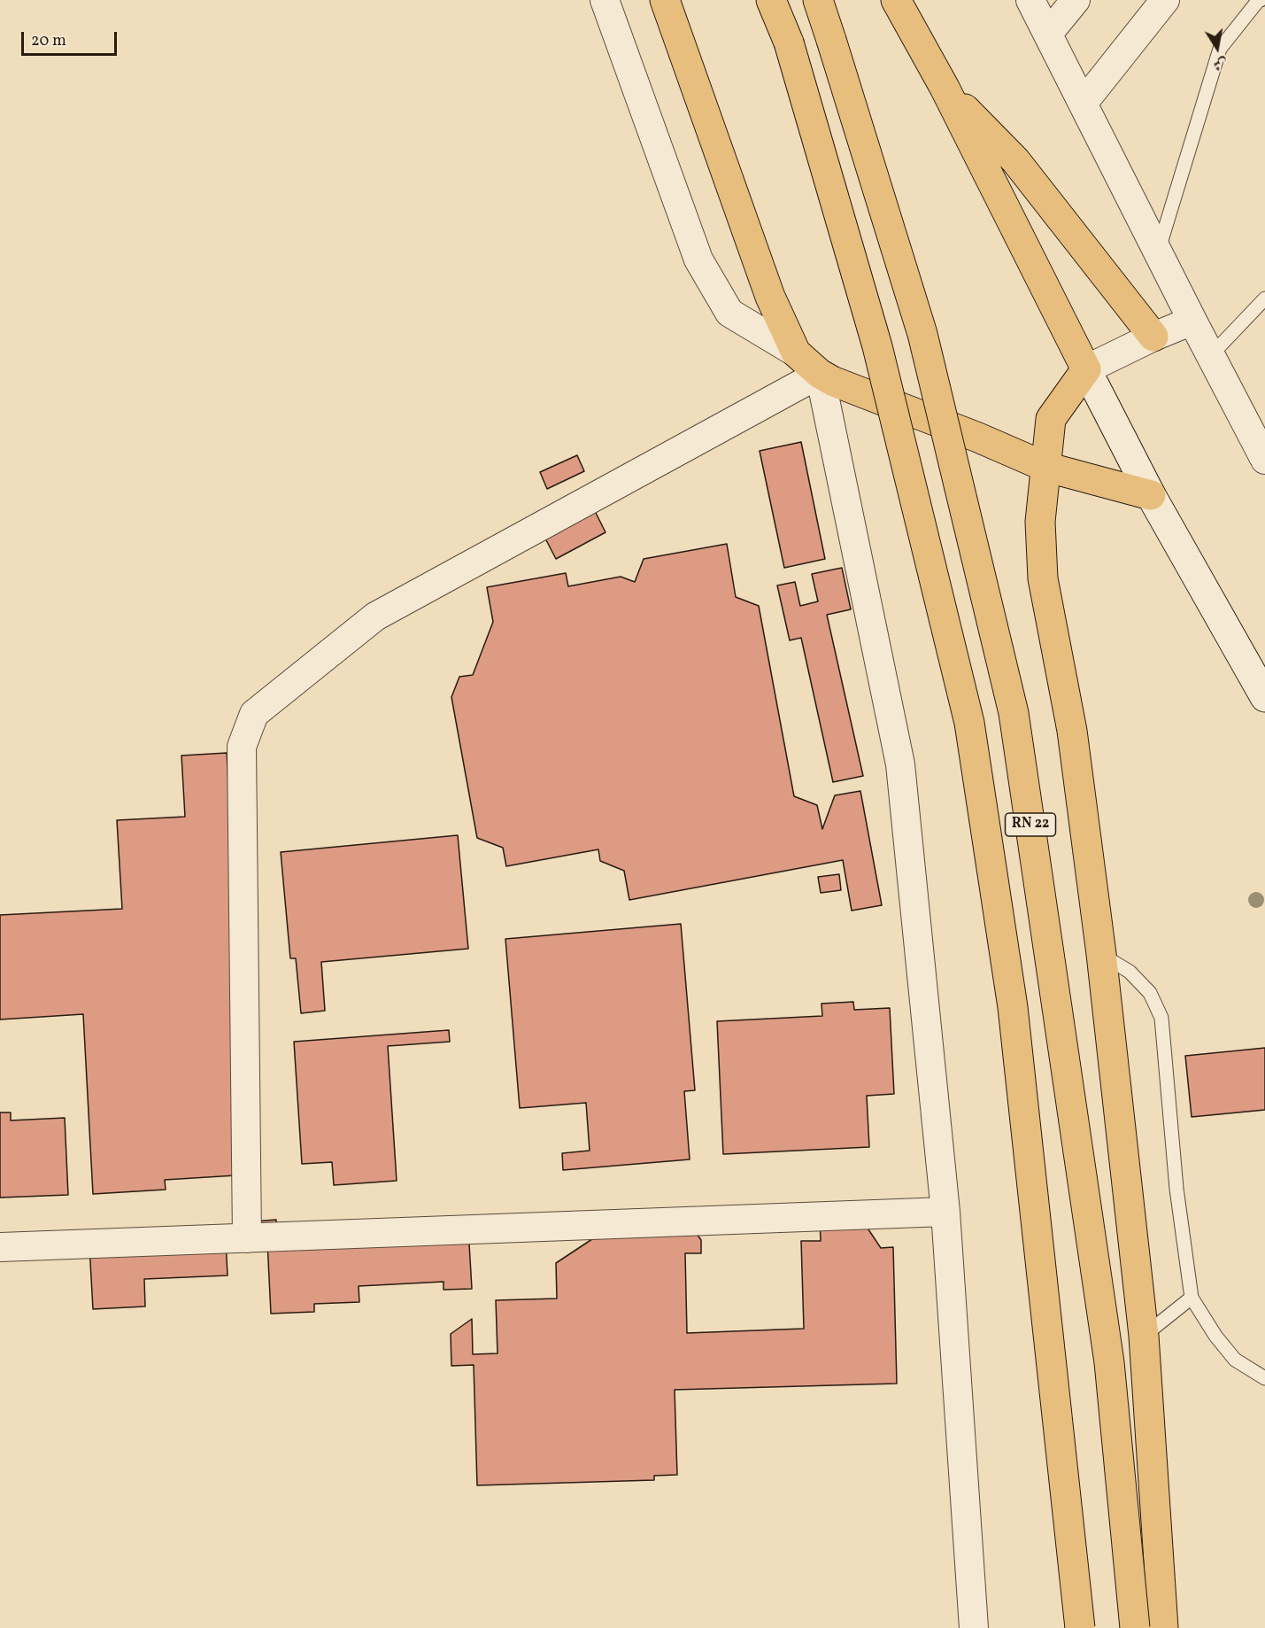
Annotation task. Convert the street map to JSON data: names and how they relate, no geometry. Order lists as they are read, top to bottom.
{
  "streets": {
    "highway": ["RN 22"]
  },
  "scale_bar": "20 m",
  "north": "bottom"
}
